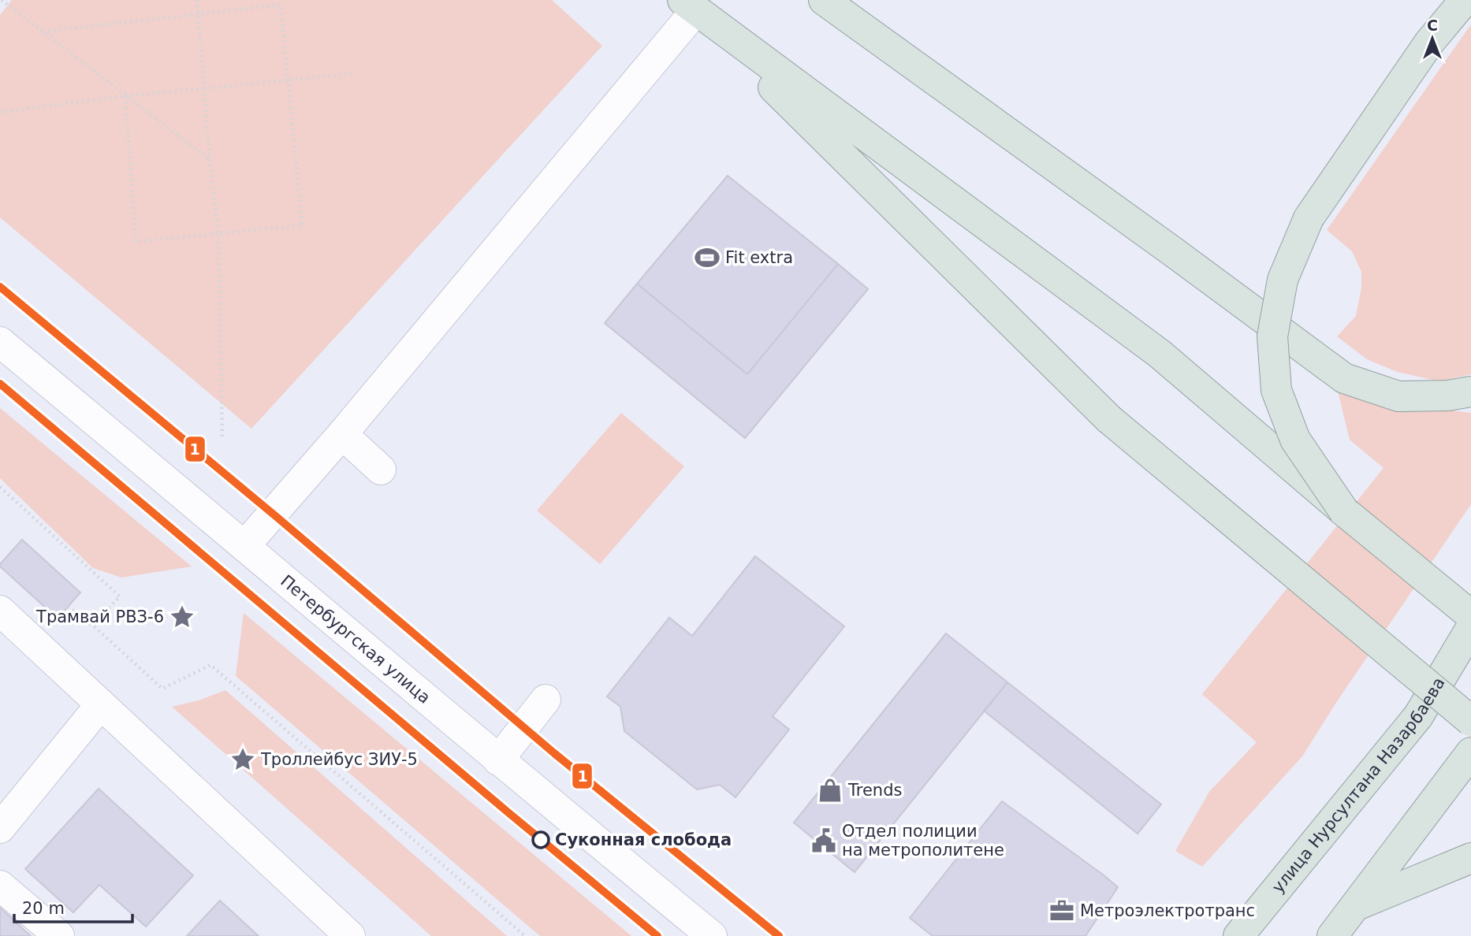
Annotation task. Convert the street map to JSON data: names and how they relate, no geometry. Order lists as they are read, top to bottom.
{
  "streets": {
    "main road": ["улица Нурсултана Назарбаева"],
    "street": ["Петербургская улица"]
  },
  "places": {
    "sports": ["Fit extra"],
    "place": ["Трамвай РВЗ-6", "Троллейбус ЗИУ-5"],
    "shop": ["Trends"],
    "other": ["Суконная слобода"],
    "public building": ["Отдел полиции на метрополитене"],
    "office": ["Метроэлектротранс"]
  },
  "lines": ["transit line 1"],
  "scale_bar": "20 m",
  "north": "top"
}
